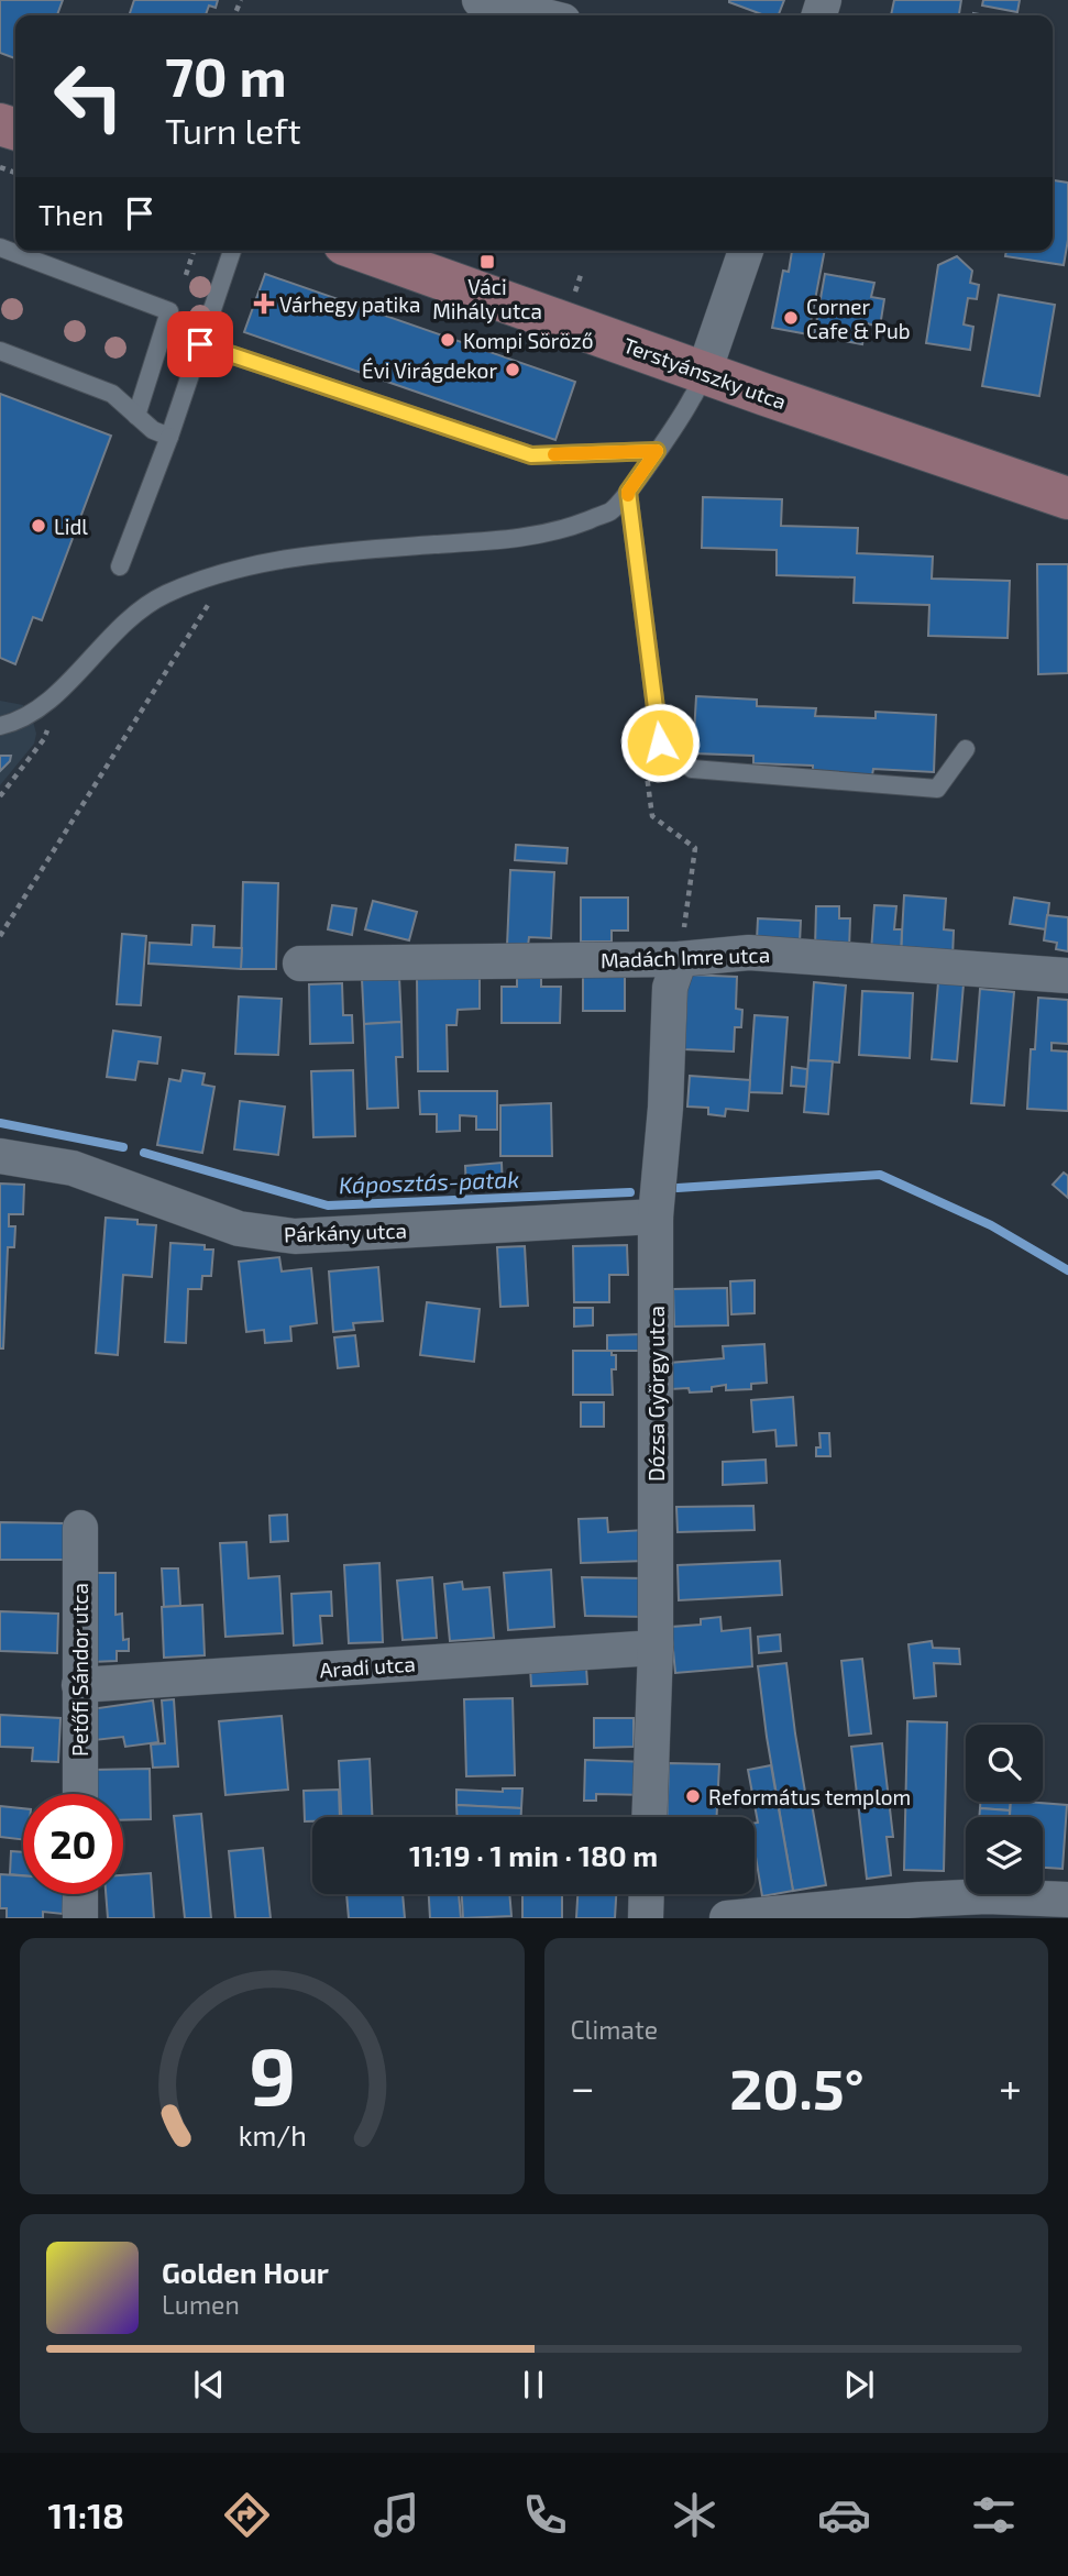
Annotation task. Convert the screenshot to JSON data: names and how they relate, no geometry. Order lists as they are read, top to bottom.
{
  "streets": {
    "main road": ["Terstyánszky utca"],
    "street": [
      "Madách Imre utca",
      "Párkány utca",
      "Dózsa György utca",
      "Aradi utca",
      "Petőfi Sándor utca"
    ]
  },
  "crossings": [
    ["Madách Imre utca", "Dózsa György utca"],
    ["Párkány utca", "Dózsa György utca"],
    ["Dózsa György utca", "Aradi utca"],
    ["Aradi utca", "Petőfi Sándor utca"]
  ],
  "water": ["Káposztás-patak"],
  "places": {
    "transit": ["Váci Mihály utca"],
    "health": ["Várhegy patika"],
    "other": [
      "Corner Cafe & Pub",
      "Kompi Söröző",
      "Évi Virágdekor",
      "Lidl",
      "Református templom"
    ]
  },
  "page": {
    "turn": ["70 m", "Turn left"],
    "then": "Then",
    "limit": "20",
    "trip": "11:19 · 1 min · 180 m",
    "tile": "Climate",
    "heat": ["−", "20.5°", "+"],
    "song": ["Golden Hour", "Lumen"],
    "tabs": "11:18",
    "gauge": ["9", "km/h"]
  }
}
